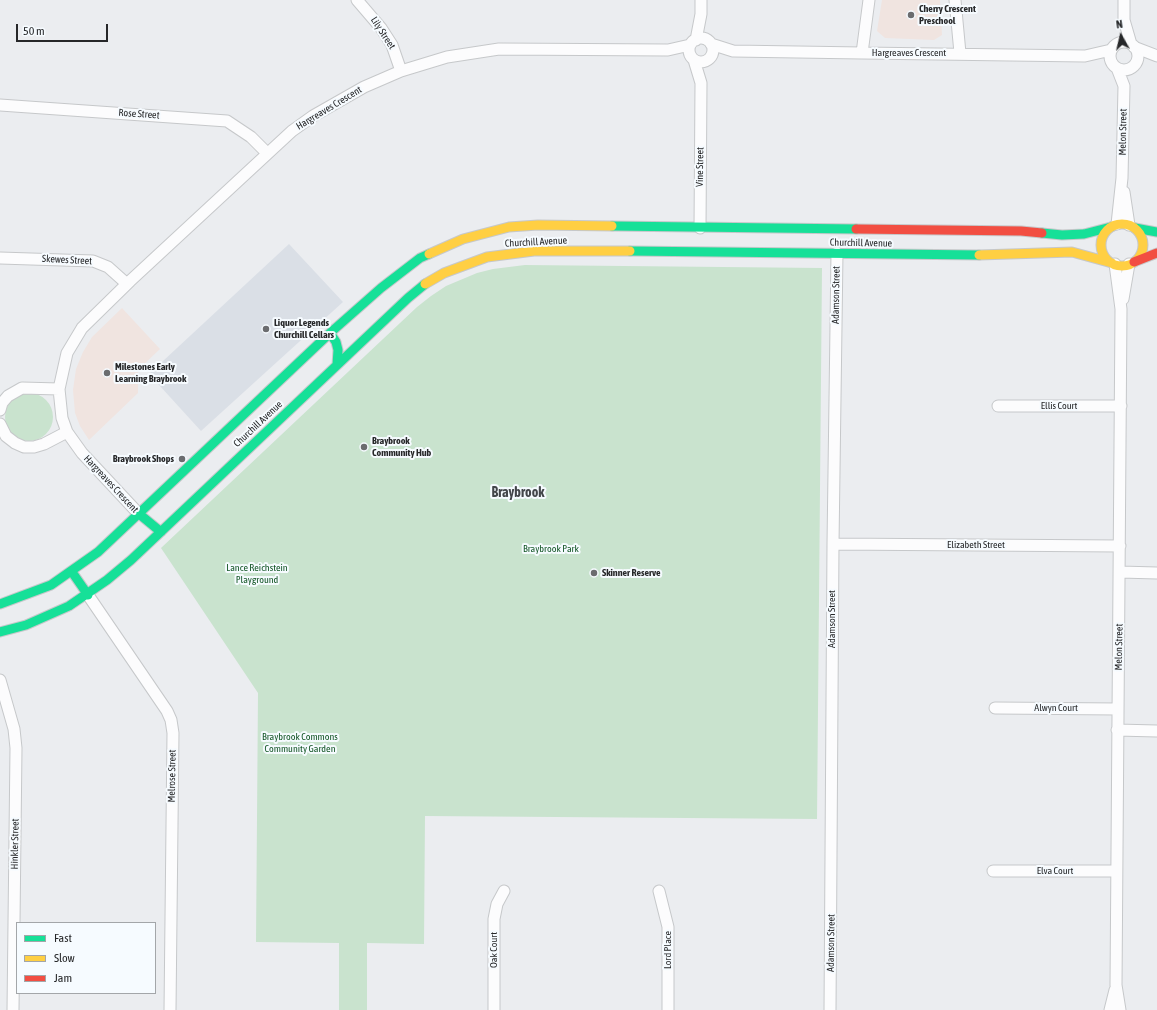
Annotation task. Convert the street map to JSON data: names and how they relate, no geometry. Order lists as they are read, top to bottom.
{
  "streets": {
    "main road": [
      "Hargreaves Crescent",
      "Churchill Avenue",
      "Adamson Street",
      "Melrose Street"
    ],
    "street": [
      "Lily Street",
      "Rose Street",
      "Melon Street",
      "Vine Street",
      "Skewes Street",
      "Ellis Court",
      "Elizabeth Street",
      "Alwyn Court",
      "Hinkler Street",
      "Elva Court",
      "Oak Court",
      "Lord Place"
    ]
  },
  "crossings": [
    ["Lily Street", "Hargreaves Crescent"],
    ["Hargreaves Crescent", "Rose Street"],
    ["Hargreaves Crescent", "Melon Street"],
    ["Hargreaves Crescent", "Vine Street"],
    ["Hargreaves Crescent", "Churchill Avenue"],
    ["Hargreaves Crescent", "Skewes Street"],
    ["Melon Street", "Churchill Avenue"],
    ["Melon Street", "Ellis Court"],
    ["Melon Street", "Elizabeth Street"],
    ["Melon Street", "Alwyn Court"],
    ["Melon Street", "Elva Court"],
    ["Vine Street", "Churchill Avenue"],
    ["Churchill Avenue", "Adamson Street"],
    ["Churchill Avenue", "Melrose Street"],
    ["Adamson Street", "Elizabeth Street"]
  ],
  "districts": ["Braybrook"],
  "parks": ["Braybrook Park", "Lance Reichstein Playground", "Braybrook Commons Community Garden"],
  "places": [
    "Cherry Crescent Preschool",
    "Liquor Legends Churchill Cellars",
    "Milestones Early Learning Braybrook",
    "Braybrook Community Hub",
    "Braybrook Shops",
    "Skinner Reserve"
  ],
  "legend": ["Fast", "Slow", "Jam"],
  "scale_bar": "50 m",
  "north": "top"
}
